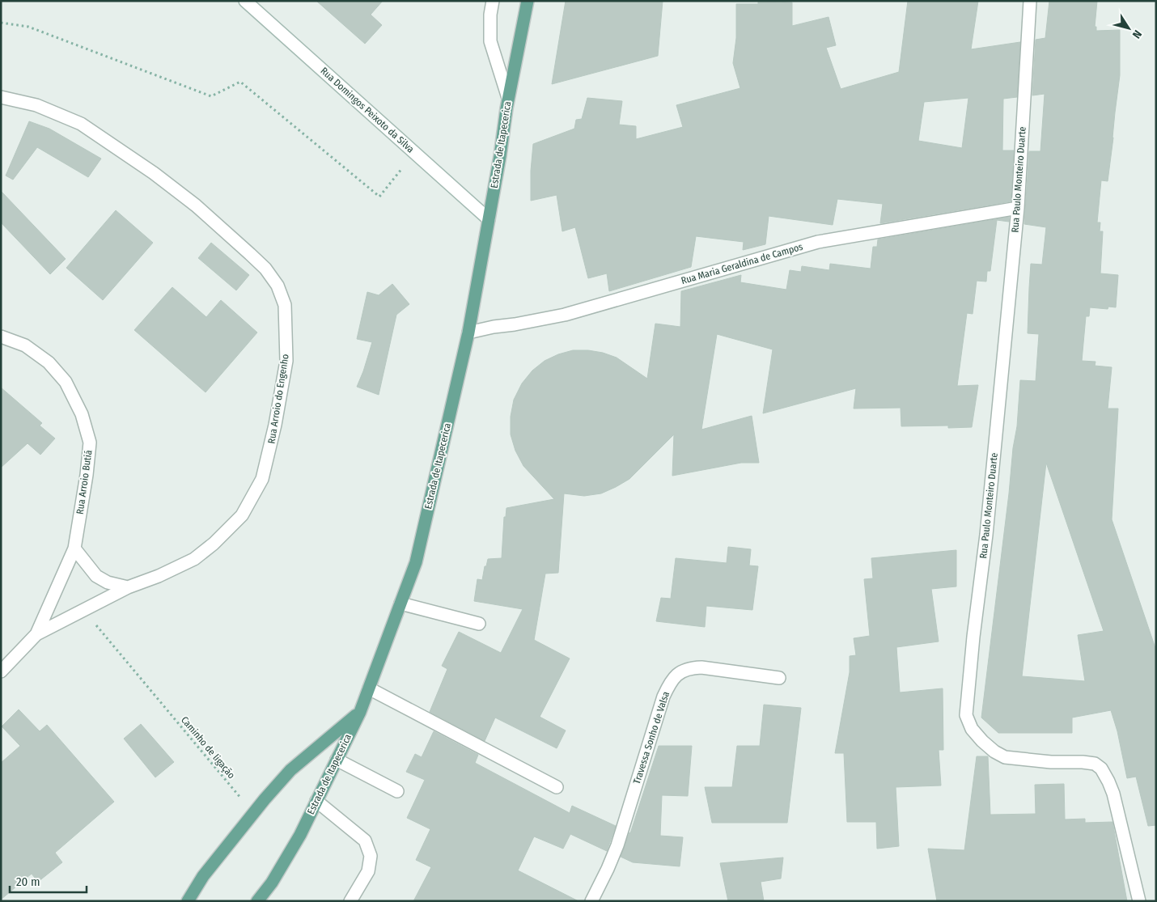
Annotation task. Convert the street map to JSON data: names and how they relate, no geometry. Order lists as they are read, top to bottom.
{
  "streets": {
    "main road": ["Estrada de Itapecerica"],
    "street": [
      "Rua Domingos Peixoto da Silva",
      "Rua Paulo Monteiro Duarte",
      "Rua Maria Geraldina de Campos",
      "Rua Arroio do Engenho",
      "Rua Arroio Butiá",
      "Travessa Sonho de Valsa"
    ],
    "path": ["Caminho de ligação"]
  },
  "crossings": [
    ["Rua Domingos Peixoto da Silva", "Estrada de Itapecerica"],
    ["Estrada de Itapecerica", "Rua Maria Geraldina de Campos"],
    ["Rua Paulo Monteiro Duarte", "Rua Maria Geraldina de Campos"],
    ["Rua Arroio do Engenho", "Rua Arroio Butiá"],
    ["Rua Arroio do Engenho", "Caminho de ligação"],
    ["Rua Arroio Butiá", "Caminho de ligação"]
  ],
  "scale_bar": "20 m",
  "north": "bottom right"
}
